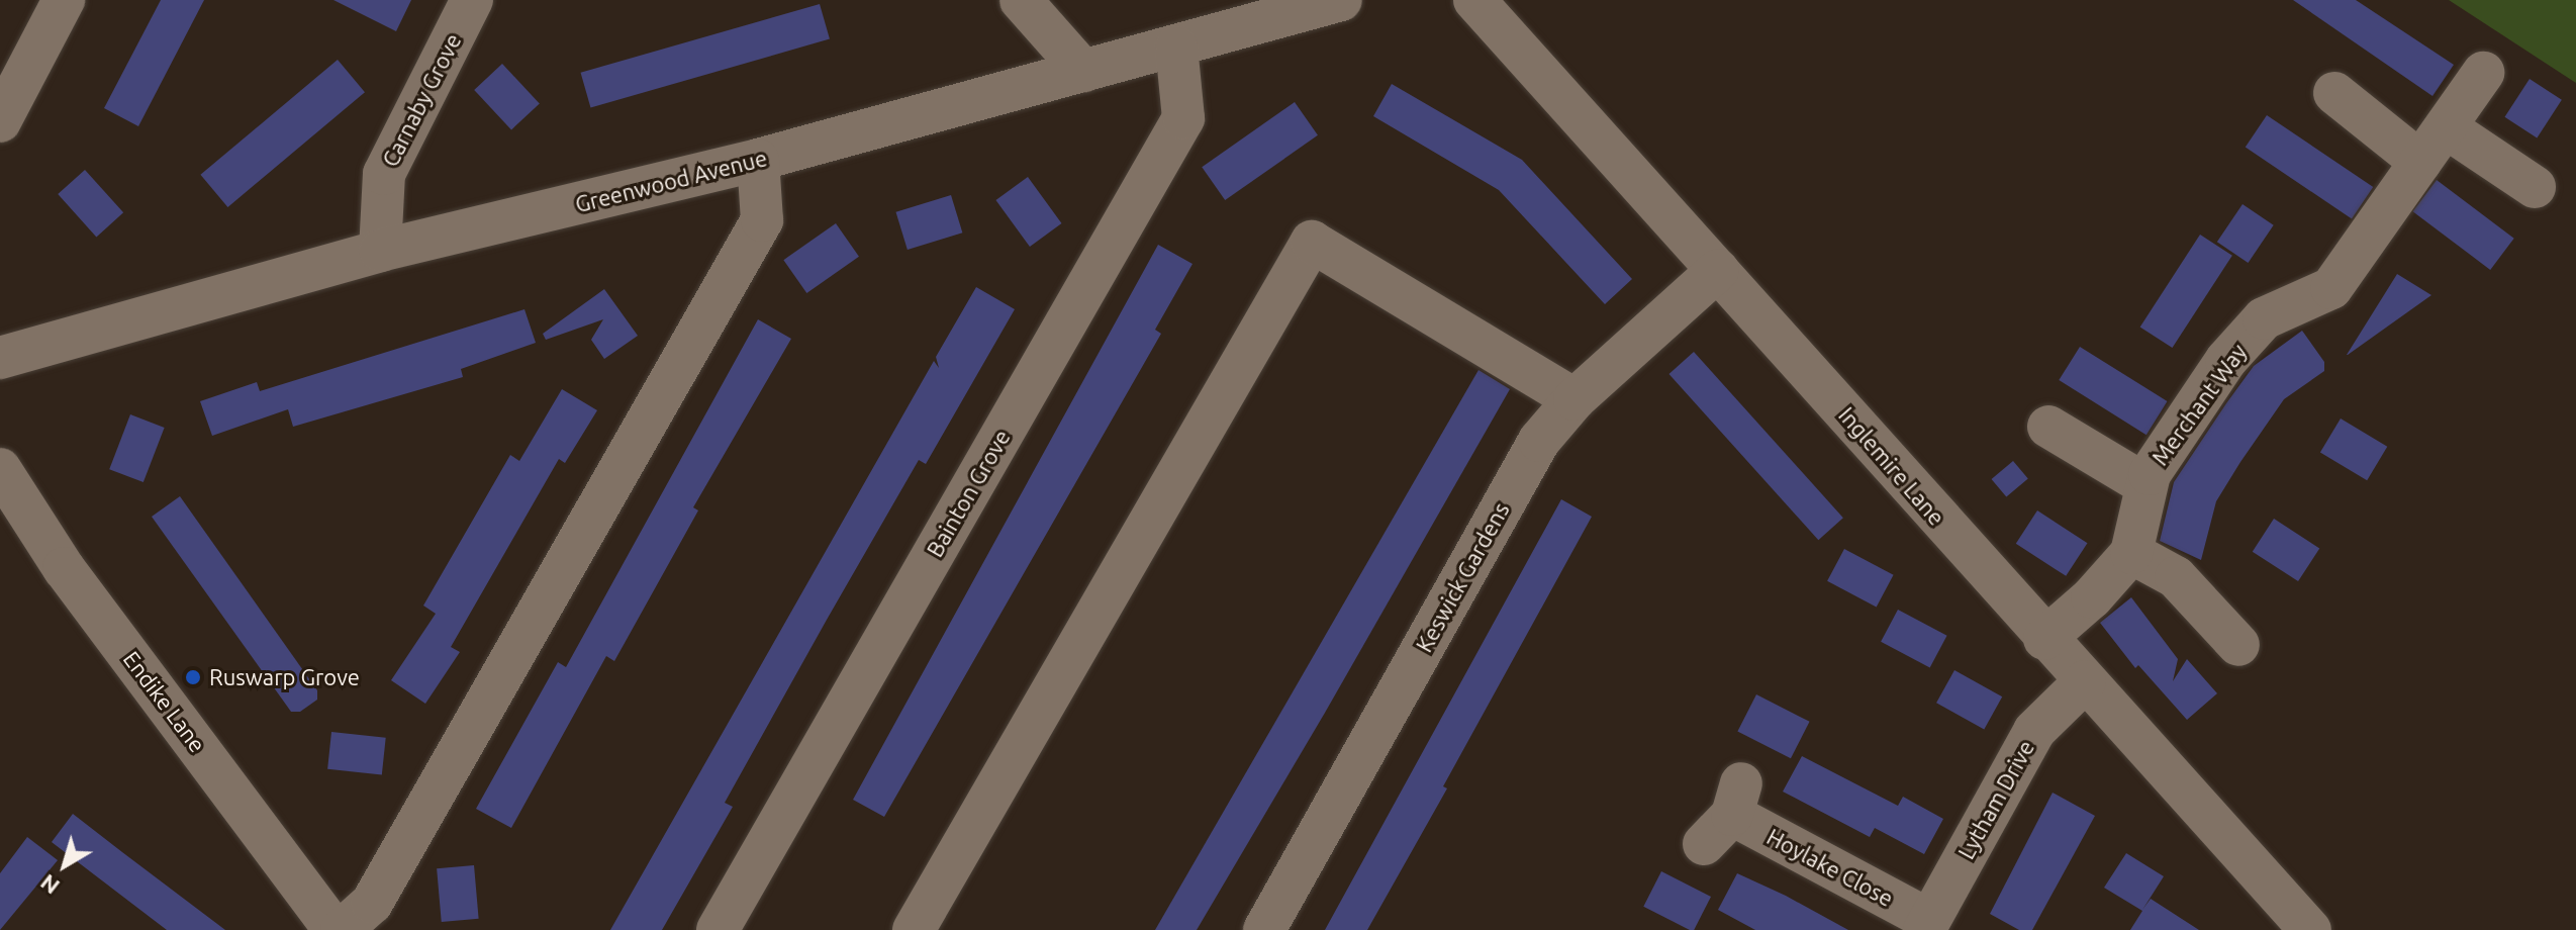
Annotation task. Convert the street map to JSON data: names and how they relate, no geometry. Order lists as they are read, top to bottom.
{
  "streets": {
    "street": [
      "Carnaby Grove",
      "Greenwood Avenue",
      "Merchant Way",
      "Inglemire Lane",
      "Bainton Grove",
      "Keswick Gardens",
      "Endike Lane",
      "Lytham Drive",
      "Hoylake Close"
    ]
  },
  "crossings": [
    ["Carnaby Grove", "Greenwood Avenue"],
    ["Greenwood Avenue", "Bainton Grove"],
    ["Merchant Way", "Inglemire Lane"],
    ["Inglemire Lane", "Keswick Gardens"],
    ["Inglemire Lane", "Lytham Drive"],
    ["Lytham Drive", "Hoylake Close"]
  ],
  "places": ["Ruswarp Grove"],
  "north": "bottom left"
}
